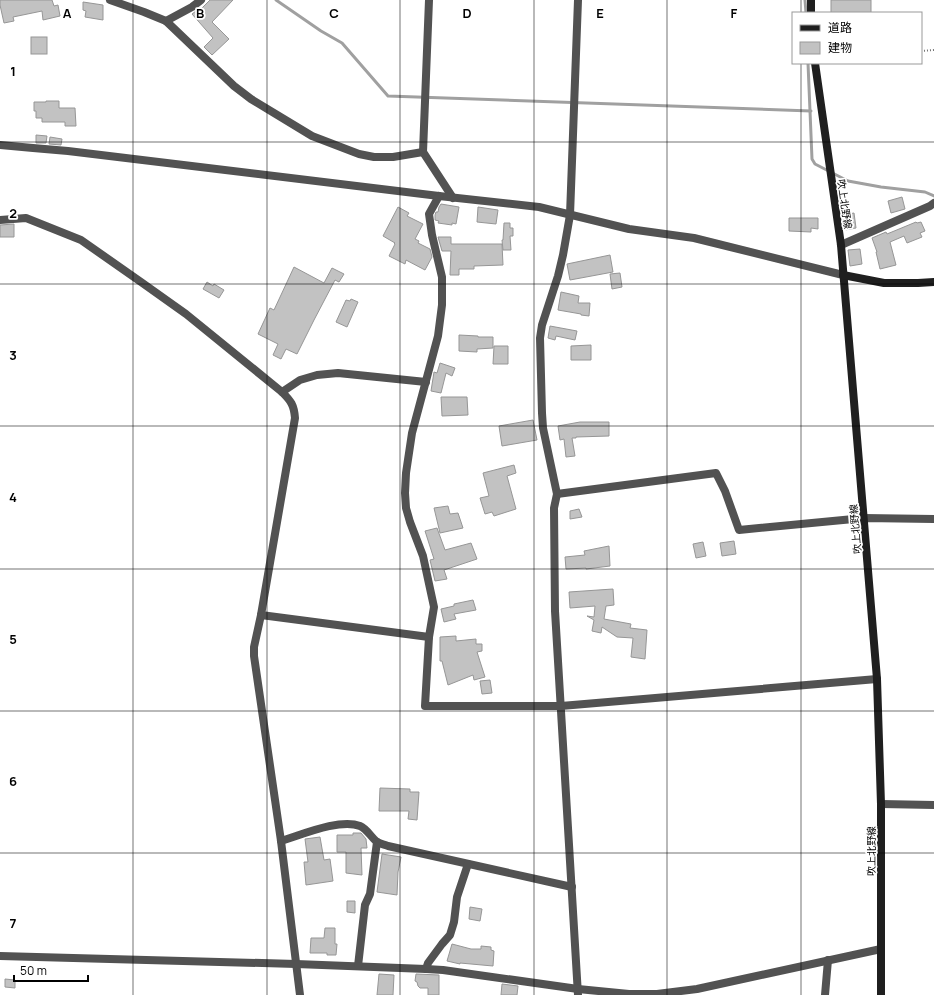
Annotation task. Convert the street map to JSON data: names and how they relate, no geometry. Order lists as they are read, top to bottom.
{
  "streets": {
    "main road": ["吹上北野線"]
  },
  "legend": ["道路", "建物"],
  "scale_bar": "50 m",
  "grid": {
    "columns": [
      "A",
      "B",
      "C",
      "D",
      "E",
      "F"
    ],
    "rows": [
      "1",
      "2",
      "3",
      "4",
      "5",
      "6",
      "7"
    ]
  }
}
